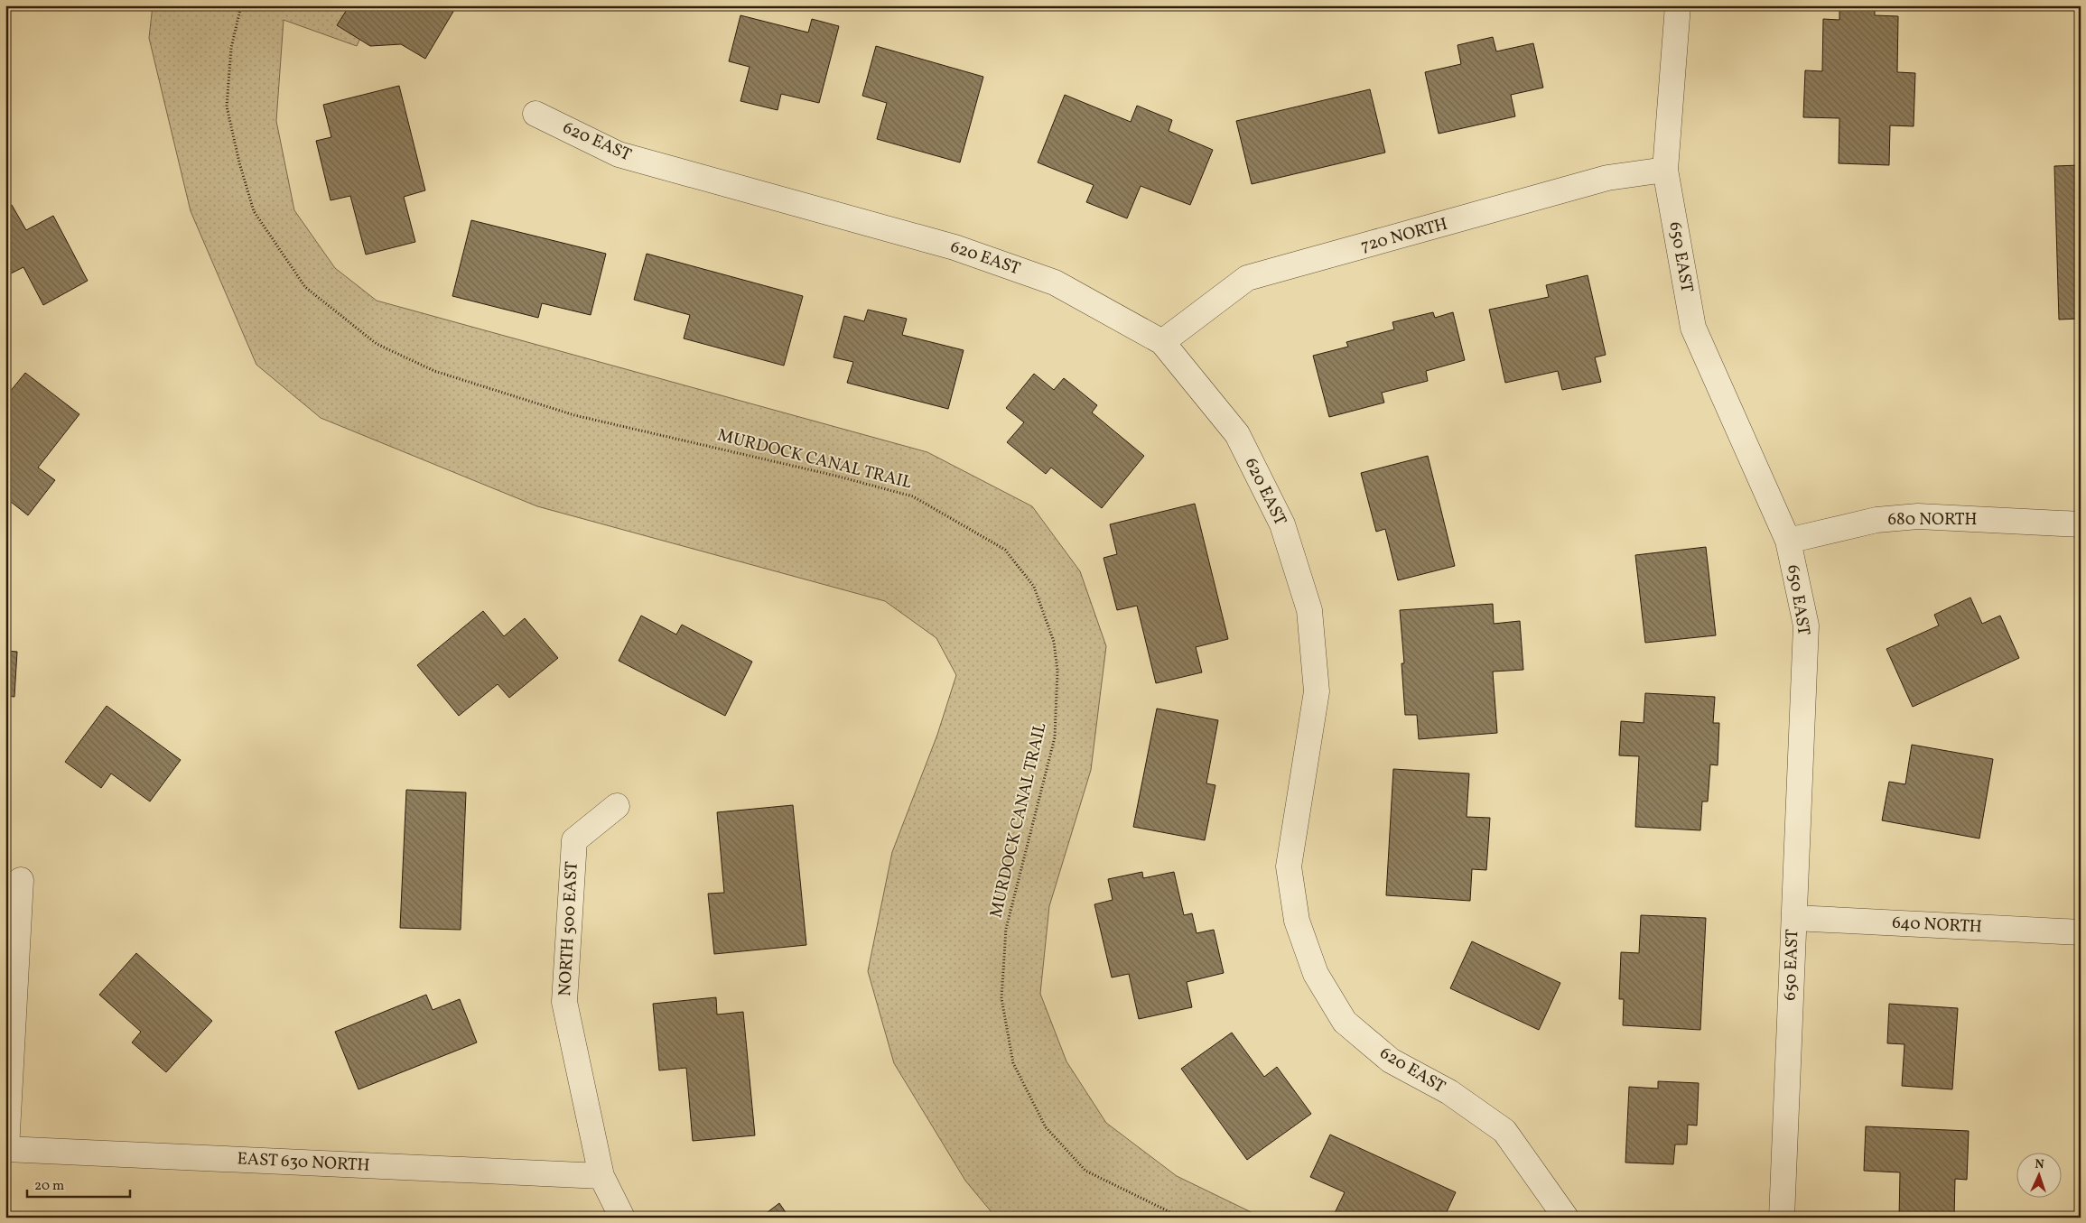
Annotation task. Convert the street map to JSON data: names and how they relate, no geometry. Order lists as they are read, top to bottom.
{
  "streets": {
    "street": [
      "620 EAST",
      "720 NORTH",
      "650 EAST",
      "680 NORTH",
      "640 NORTH",
      "NORTH 500 EAST",
      "EAST 630 NORTH"
    ],
    "path": ["MURDOCK CANAL TRAIL"]
  },
  "crossings": [
    ["620 EAST", "720 NORTH"],
    ["720 NORTH", "650 EAST"],
    ["650 EAST", "680 NORTH"],
    ["650 EAST", "640 NORTH"],
    ["NORTH 500 EAST", "EAST 630 NORTH"]
  ],
  "scale_bar": "20 m",
  "north": "top"
}
